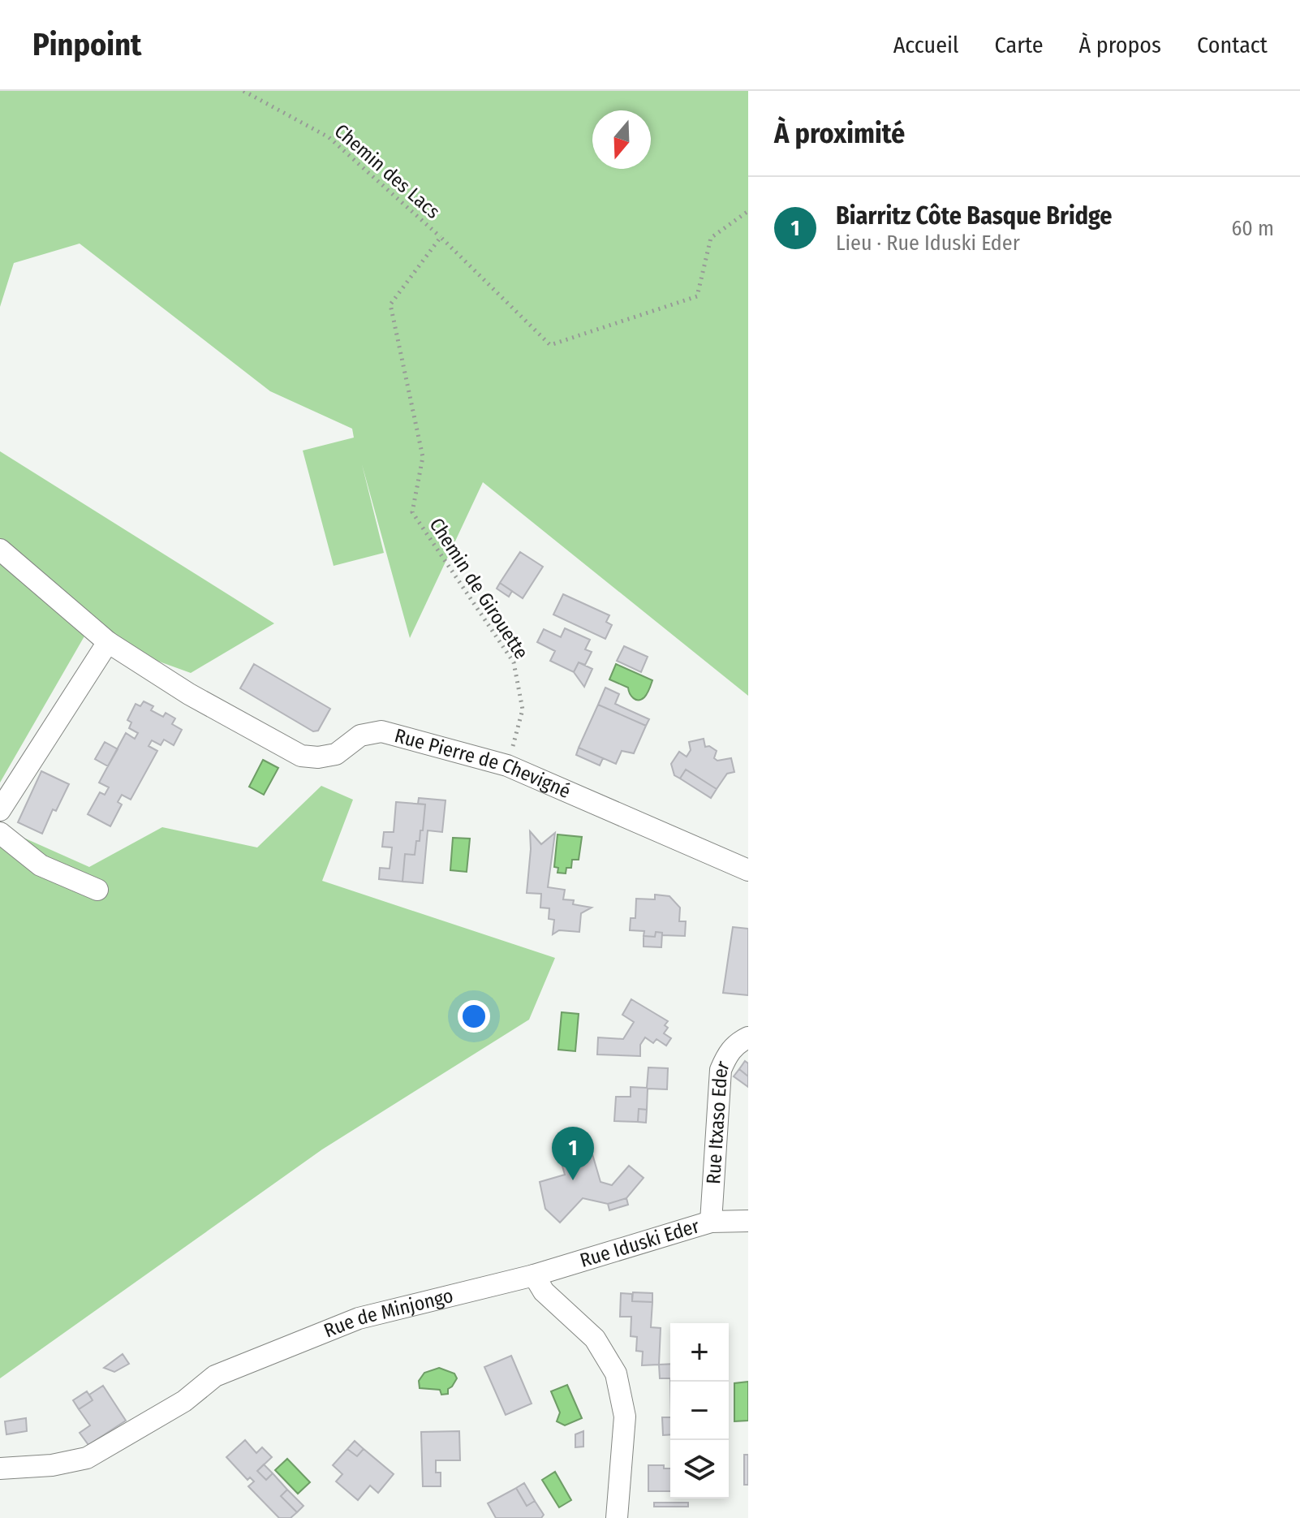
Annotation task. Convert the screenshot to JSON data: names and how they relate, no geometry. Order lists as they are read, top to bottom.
{
  "streets": {
    "street": [
      "Rue Pierre de Chevigné",
      "Rue Itxaso Eder",
      "Rue Iduski Eder",
      "Rue de Minjongo"
    ],
    "path": ["Chemin des Lacs", "Chemin de Girouette"]
  },
  "crossings": [
    ["Chemin des Lacs", "Chemin de Girouette"],
    ["Chemin de Girouette", "Rue Pierre de Chevigné"],
    ["Rue Itxaso Eder", "Rue Iduski Eder"],
    ["Rue Iduski Eder", "Rue de Minjongo"]
  ],
  "north": "bottom",
  "page": {
    "header": "Pinpoint",
    "nav": [
      "Accueil",
      "Carte",
      "À propos",
      "Contact"
    ],
    "heading": "À proximité",
    "list": [
      {
        "mark": "1",
        "name": "Biarritz Côte Basque Bridge",
        "note": "Lieu · Rue Iduski Eder",
        "value": "60 m"
      }
    ],
    "pins": "1",
    "map_buttons": ["+", "−"]
  }
}
